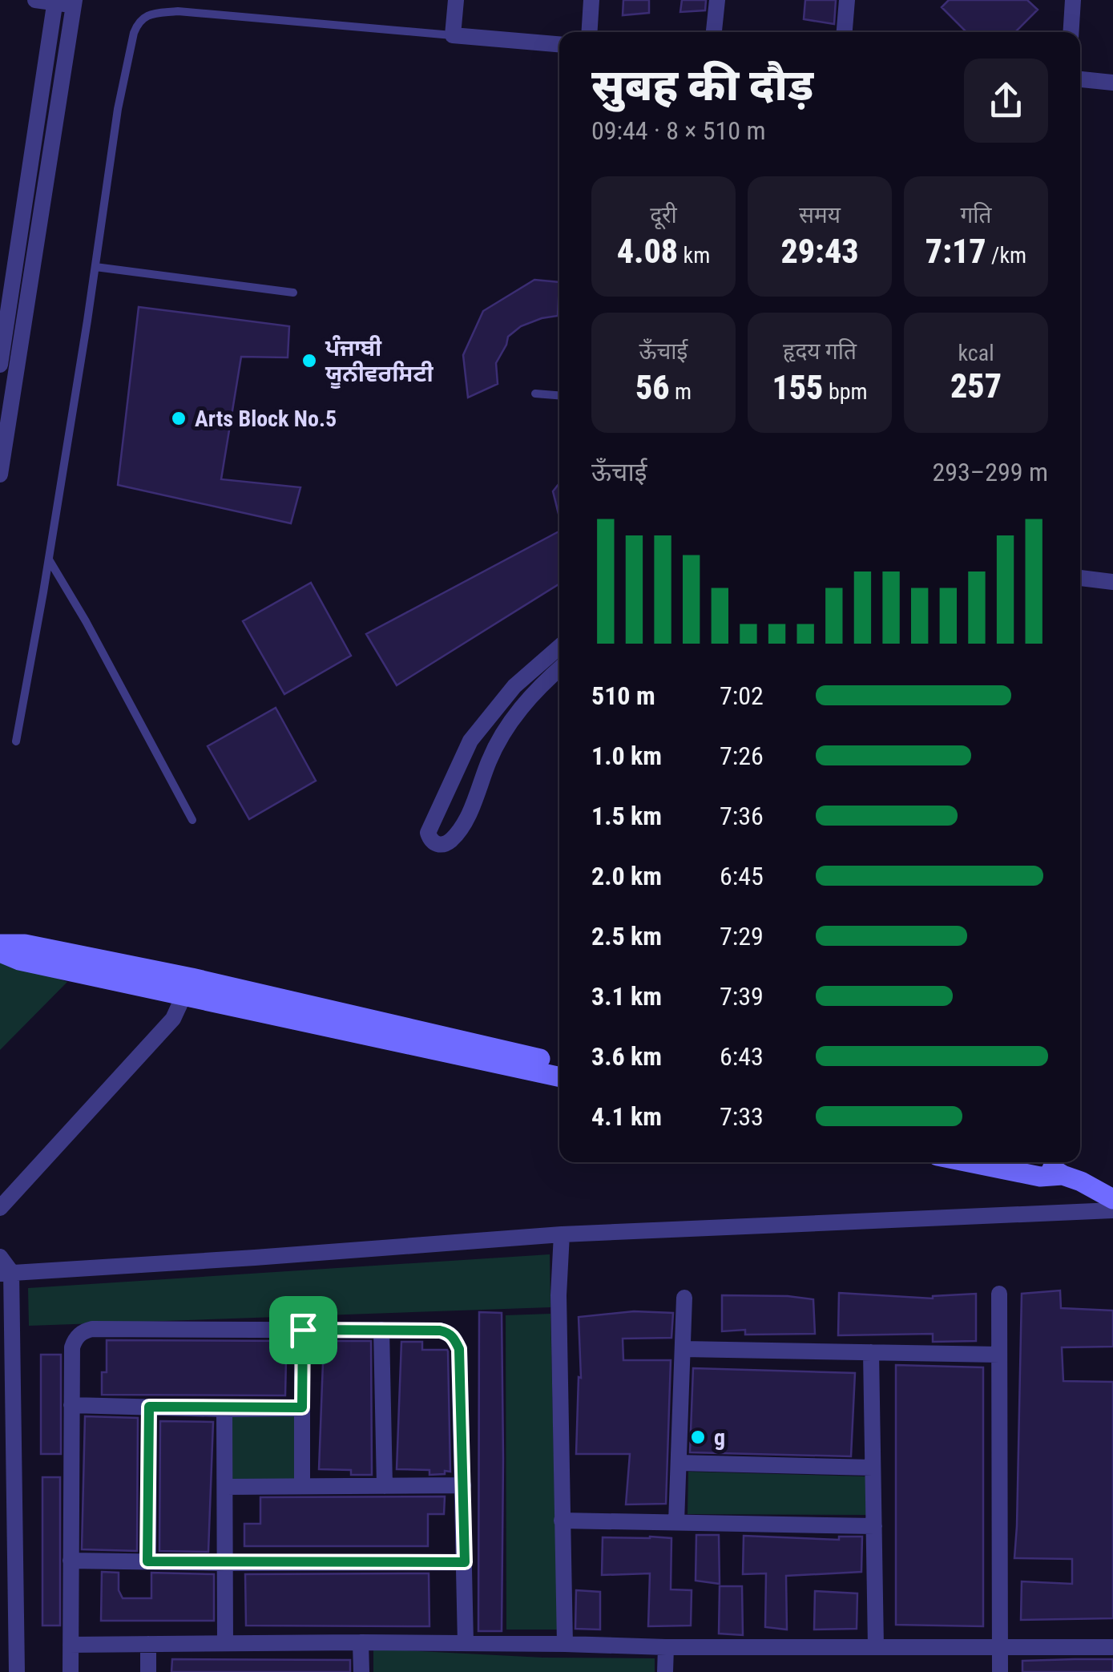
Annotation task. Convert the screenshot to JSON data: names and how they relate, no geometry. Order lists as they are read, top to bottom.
{
  "places": ["ਪੰਜਾਬੀ ਯੂਨੀਵਰਸਿਟੀ", "Arts Block No.5", "g"],
  "page": {
    "heading": ["सुबह की दौड़", "09:44 · 8 × 510 m"],
    "stats": [
      ["दूरी", "4.08 km"],
      ["समय", "29:43"],
      ["गति", "7:17 /km"],
      ["ऊँचाई", "56 m"],
      ["हृदय गति", "155 bpm"],
      ["kcal", "257"]
    ],
    "chart": ["ऊँचाई", "293–299 m"],
    "list": [
      {
        "name": "510 m",
        "note": "7:02"
      },
      {
        "name": "1.0 km",
        "note": "7:26"
      },
      {
        "name": "1.5 km",
        "note": "7:36"
      },
      {
        "name": "2.0 km",
        "note": "6:45"
      },
      {
        "name": "2.5 km",
        "note": "7:29"
      },
      {
        "name": "3.1 km",
        "note": "7:39"
      },
      {
        "name": "3.6 km",
        "note": "6:43"
      },
      {
        "name": "4.1 km",
        "note": "7:33"
      }
    ]
  }
}
